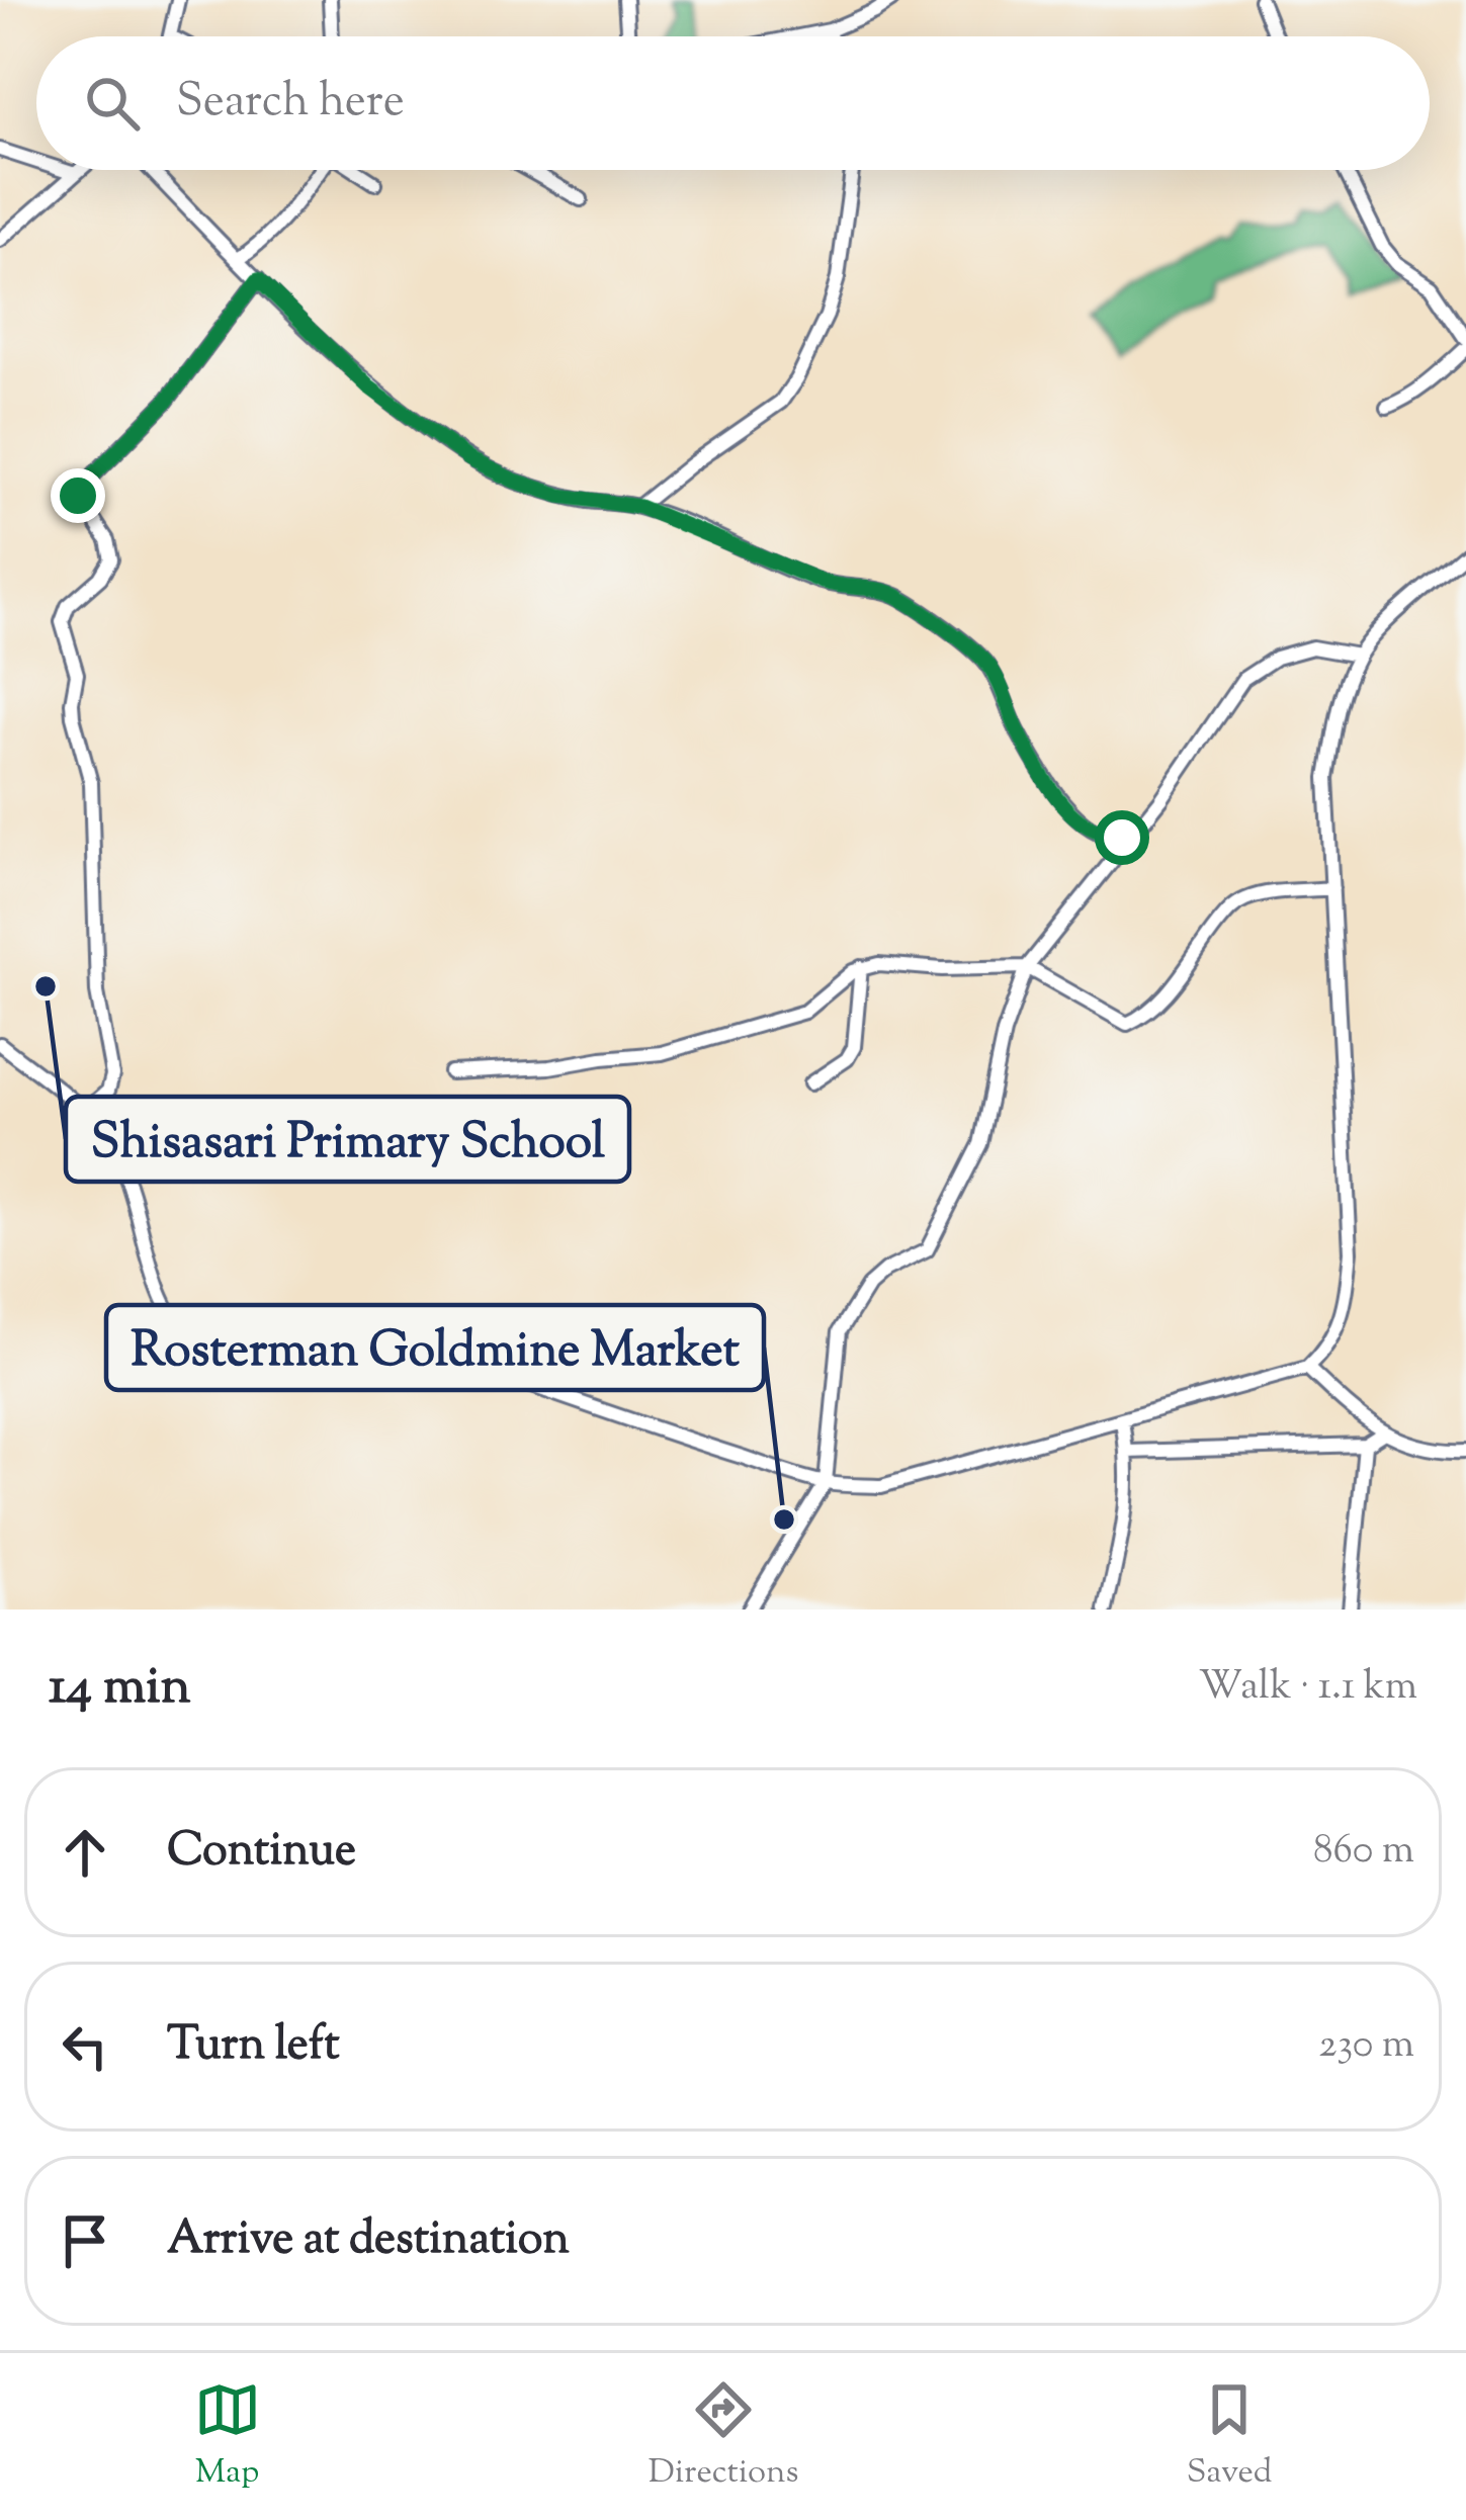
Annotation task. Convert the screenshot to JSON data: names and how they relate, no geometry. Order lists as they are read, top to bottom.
{
  "places": ["Shisasari Primary School", "Rosterman Goldmine Market"],
  "page": {
    "search": "Search here",
    "heading": ["14 min", "Walk · 1.1 km"],
    "list": [
      ["Continue", "860 m"],
      ["Turn left", "230 m"],
      "Arrive at destination"
    ],
    "nav": ["Map", "Directions", "Saved"]
  }
}
